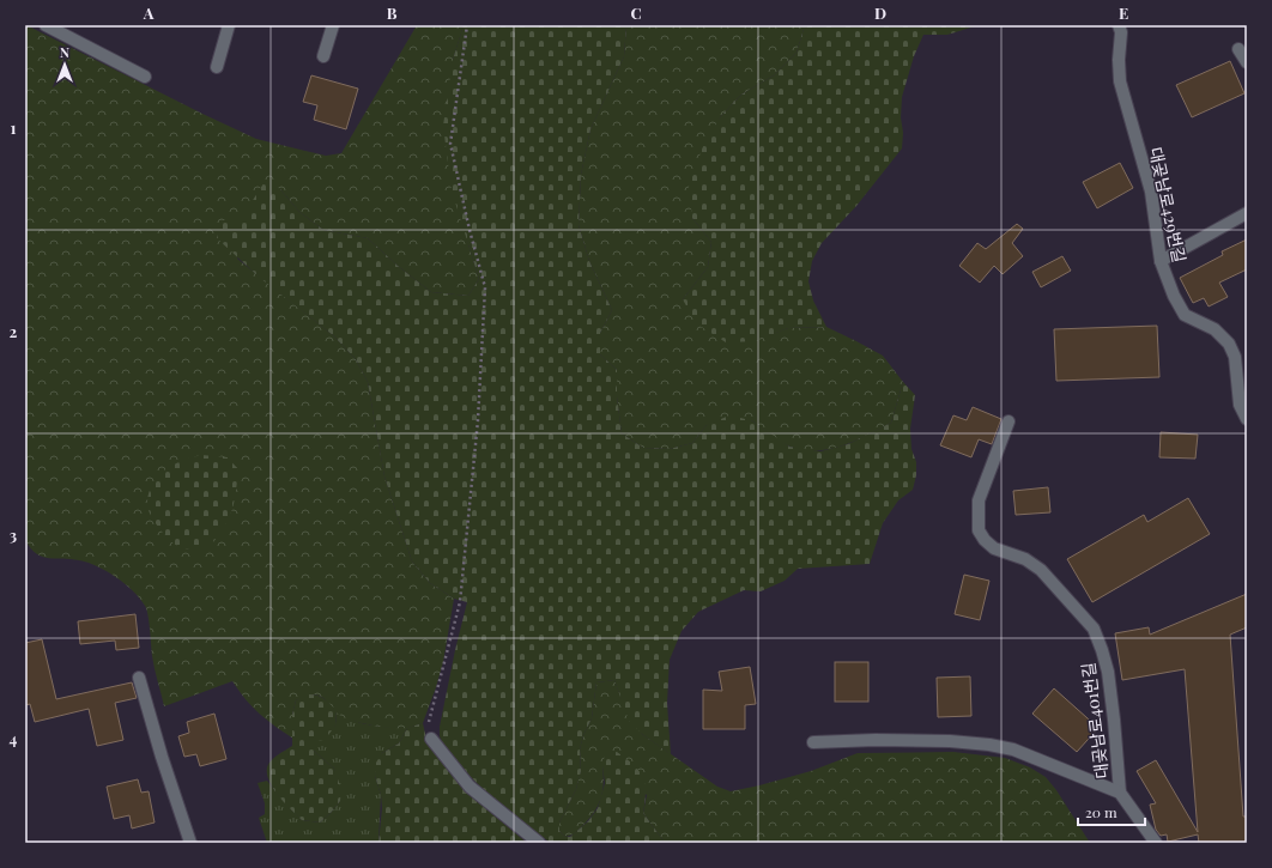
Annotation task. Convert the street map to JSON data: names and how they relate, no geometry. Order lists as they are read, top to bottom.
{
  "streets": {
    "lane": ["대곶남로429번길", "대곶남로401번길"]
  },
  "scale_bar": "20 m",
  "north": "top",
  "grid": {
    "columns": [
      "A",
      "B",
      "C",
      "D",
      "E"
    ],
    "rows": [
      "1",
      "2",
      "3",
      "4"
    ]
  }
}
